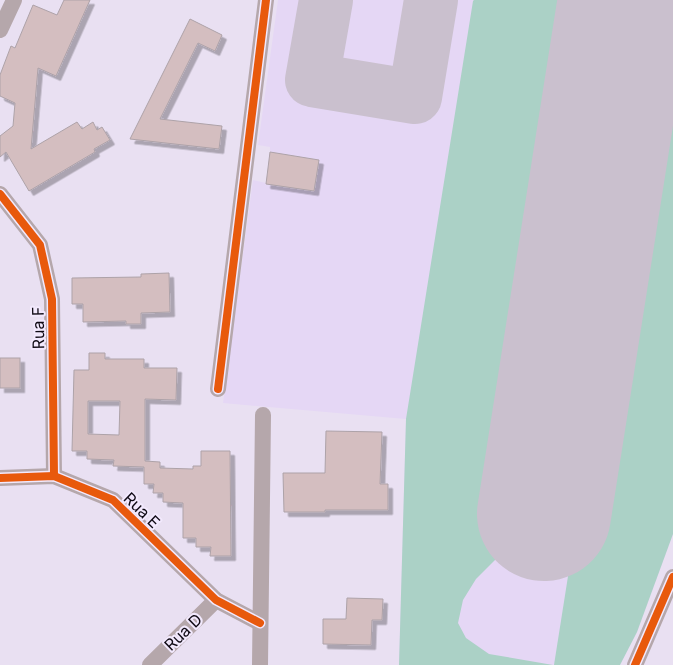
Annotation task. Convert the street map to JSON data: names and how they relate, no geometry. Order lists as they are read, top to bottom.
{
  "streets": {
    "street": ["Rua F", "Rua E", "Rua D"]
  },
  "crossings": [
    ["Rua F", "Rua E"],
    ["Rua E", "Rua D"]
  ]
}
